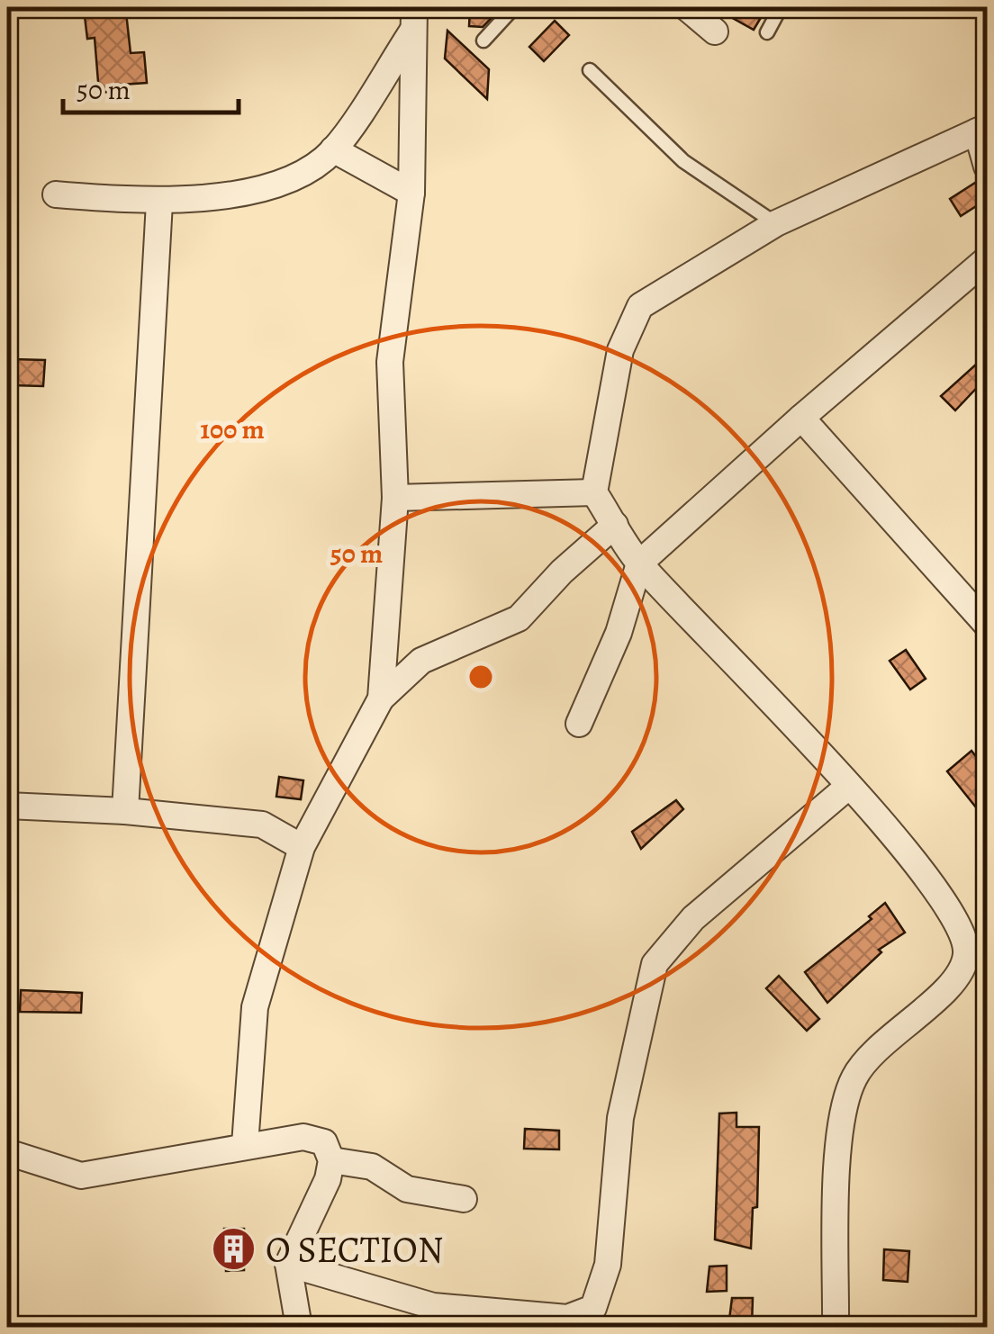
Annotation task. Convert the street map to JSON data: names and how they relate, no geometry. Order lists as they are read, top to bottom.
{
  "places": {
    "building": ["O SECTION"]
  },
  "scale_bar": "50 m",
  "rings": ["100 m", "50 m"]
}
